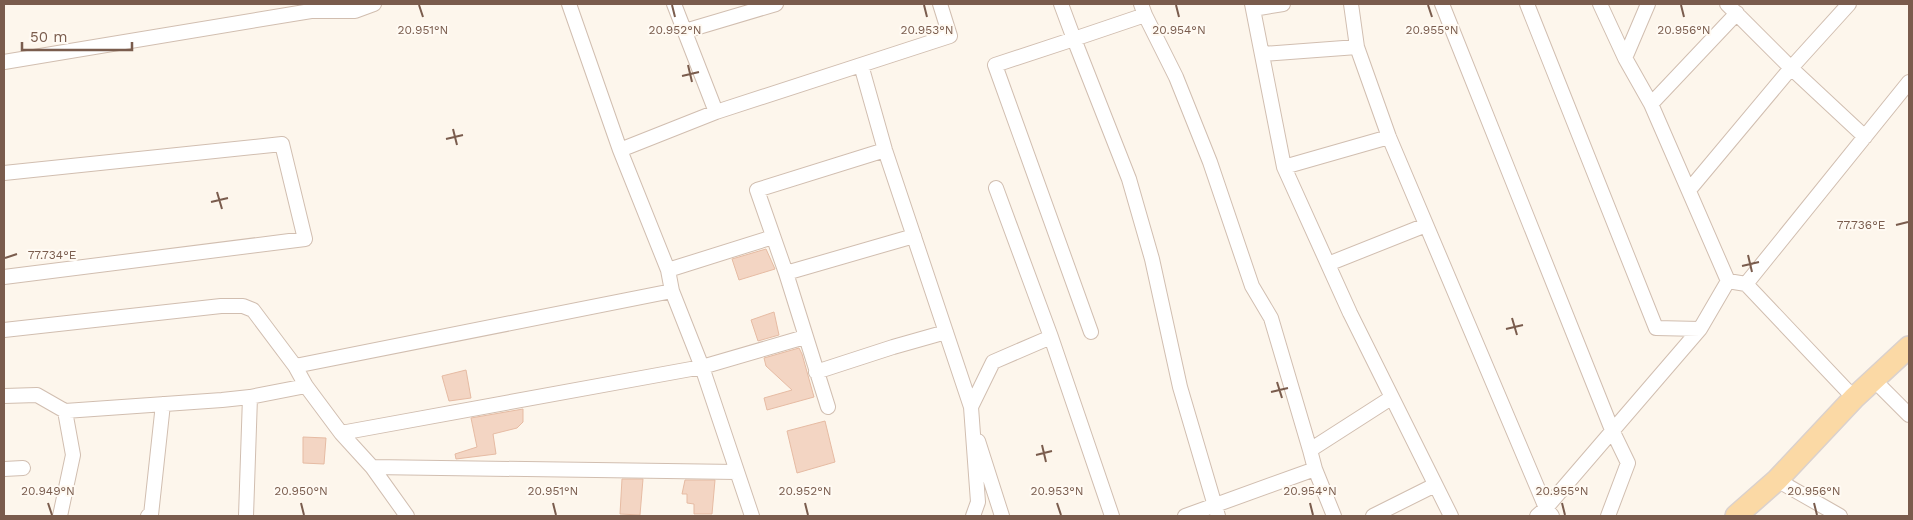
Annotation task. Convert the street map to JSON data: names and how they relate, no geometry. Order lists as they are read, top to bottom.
{
  "scale_bar": "50 m",
  "coordinates": [
    "20.951°N",
    "20.952°N",
    "20.953°N",
    "20.954°N",
    "20.955°N",
    "20.956°N",
    "77.736°E",
    "77.734°E",
    "20.949°N",
    "20.950°N"
  ]
}
